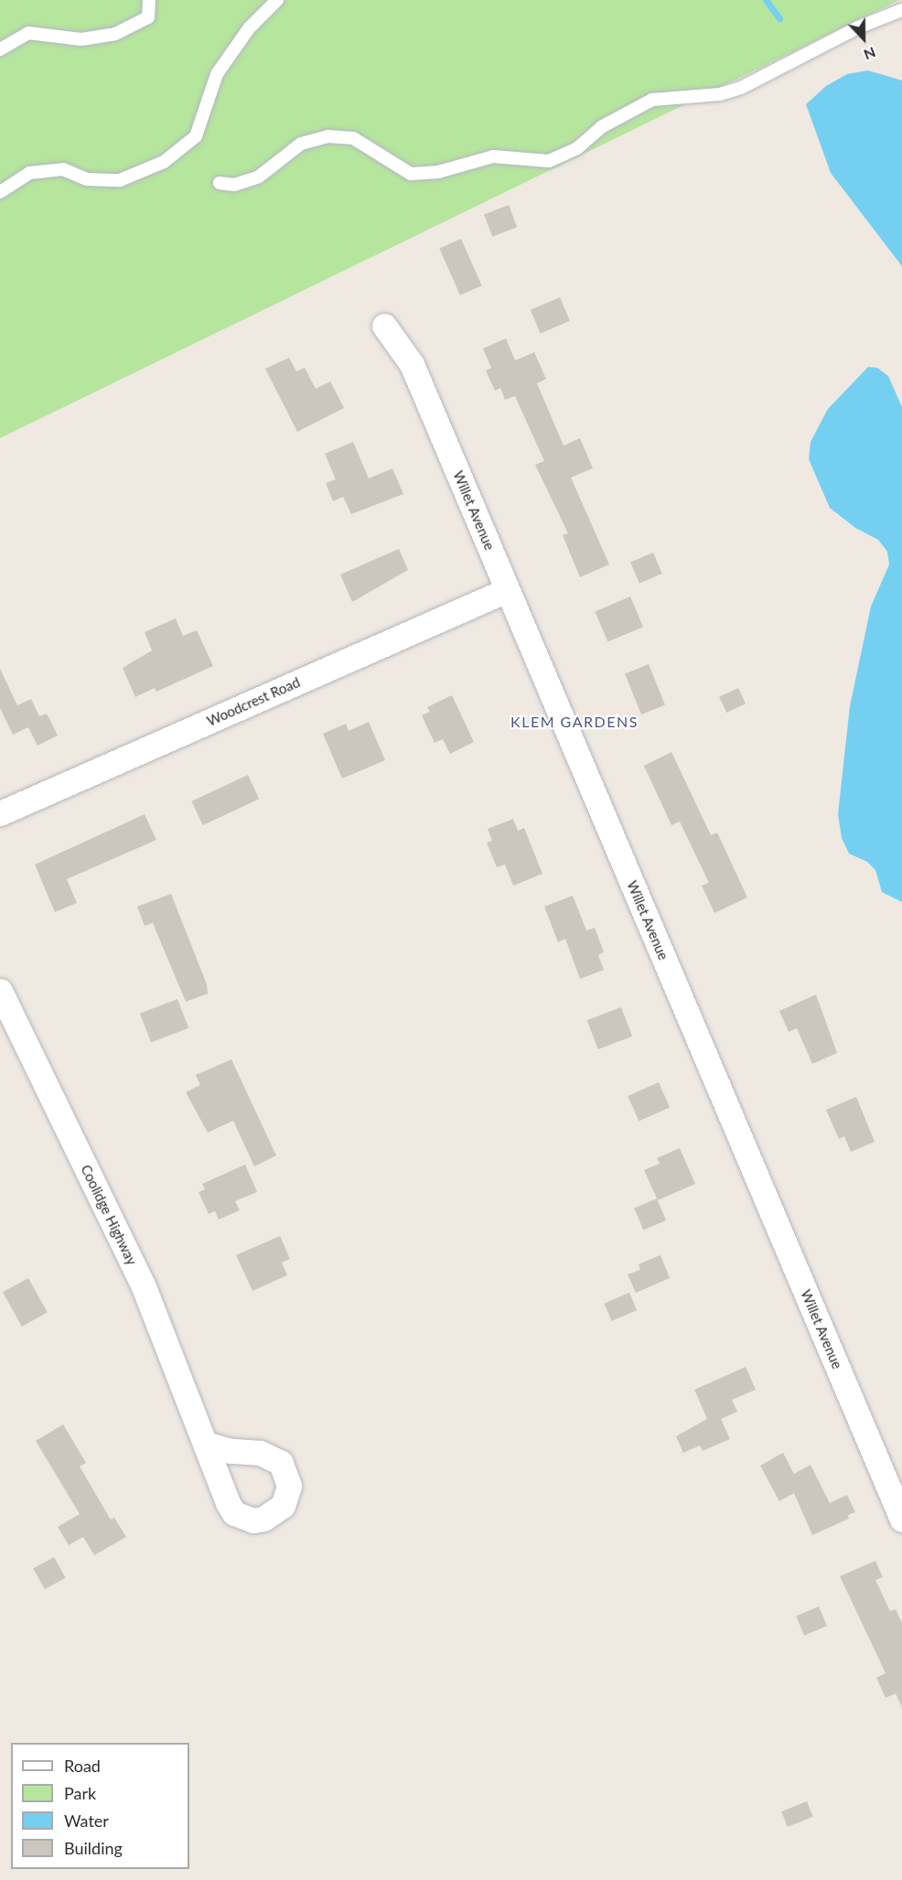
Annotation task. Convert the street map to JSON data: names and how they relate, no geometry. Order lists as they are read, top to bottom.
{
  "streets": {
    "street": ["Willet Avenue", "Woodcrest Road", "Coolidge Highway"]
  },
  "crossings": [
    ["Willet Avenue", "Woodcrest Road"]
  ],
  "districts": ["KLEM GARDENS"],
  "legend": [
    "Road",
    "Park",
    "Water",
    "Building"
  ],
  "north": "bottom"
}
